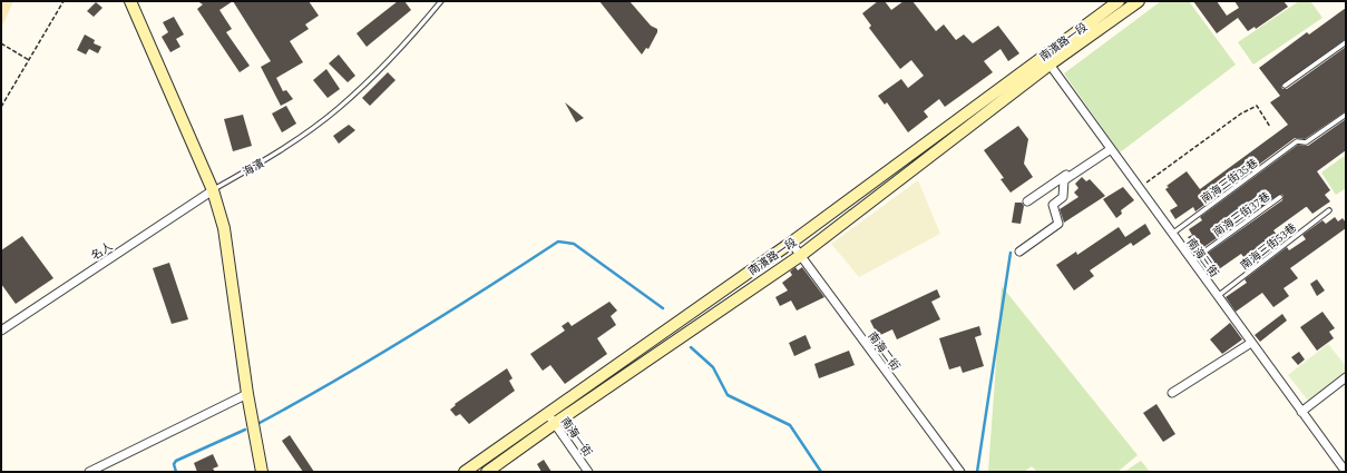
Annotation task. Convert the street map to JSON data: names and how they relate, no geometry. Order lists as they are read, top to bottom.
{
  "streets": {
    "main road": ["南濱路一段"],
    "street": [
      "名人",
      "南海三街",
      "南海二街",
      "南海一街"
    ],
    "lane": [
      "海濱",
      "南海三街35巷",
      "南海三街37巷",
      "南海三街53巷"
    ]
  },
  "crossings": [
    ["南濱路一段", "南海三街"],
    ["南濱路一段", "南海二街"],
    ["南濱路一段", "南海一街"],
    ["海濱", "名人"],
    ["南海三街35巷", "南海三街"],
    ["南海三街37巷", "南海三街"],
    ["南海三街53巷", "南海三街"]
  ]
}
